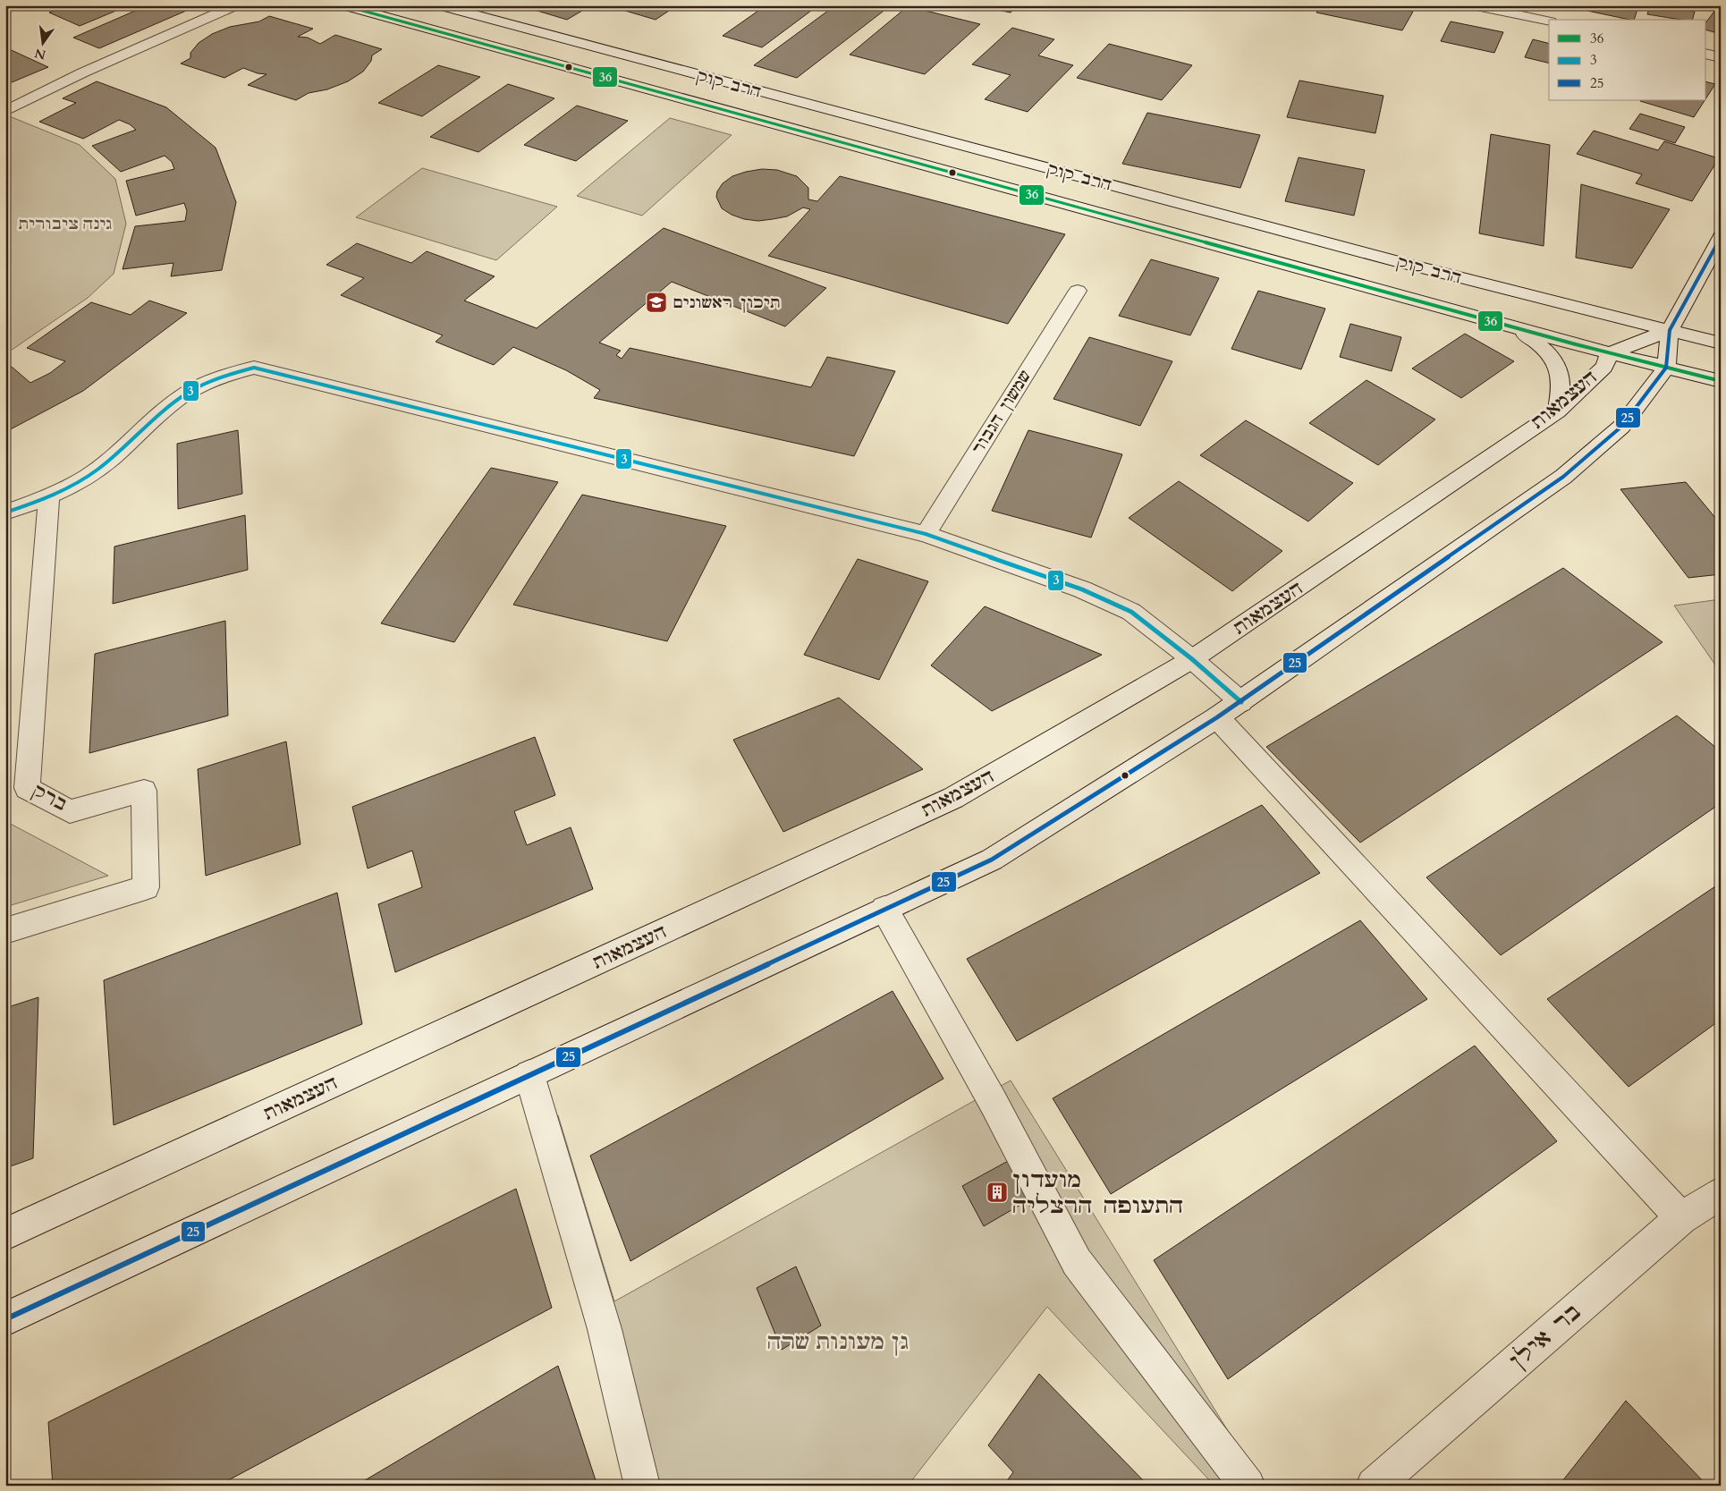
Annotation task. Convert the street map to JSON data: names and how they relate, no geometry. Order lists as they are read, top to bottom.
{
  "streets": {
    "street": [
      "הרב קוק",
      "העצמאות",
      "שמשון הגבור",
      "ברק",
      "בר אילן"
    ]
  },
  "crossings": [
    ["הרב קוק", "העצמאות"]
  ],
  "parks": ["גינה ציבורית", "גן מעונות שרה"],
  "places": {
    "school or university": ["תיכון ראשונים"],
    "building": ["מועדון התעופה הרצליה"]
  },
  "lines": ["transit line 36", "transit line 25", "transit line 3"],
  "legend": ["36", "3", "25"],
  "north": "bottom"
}
